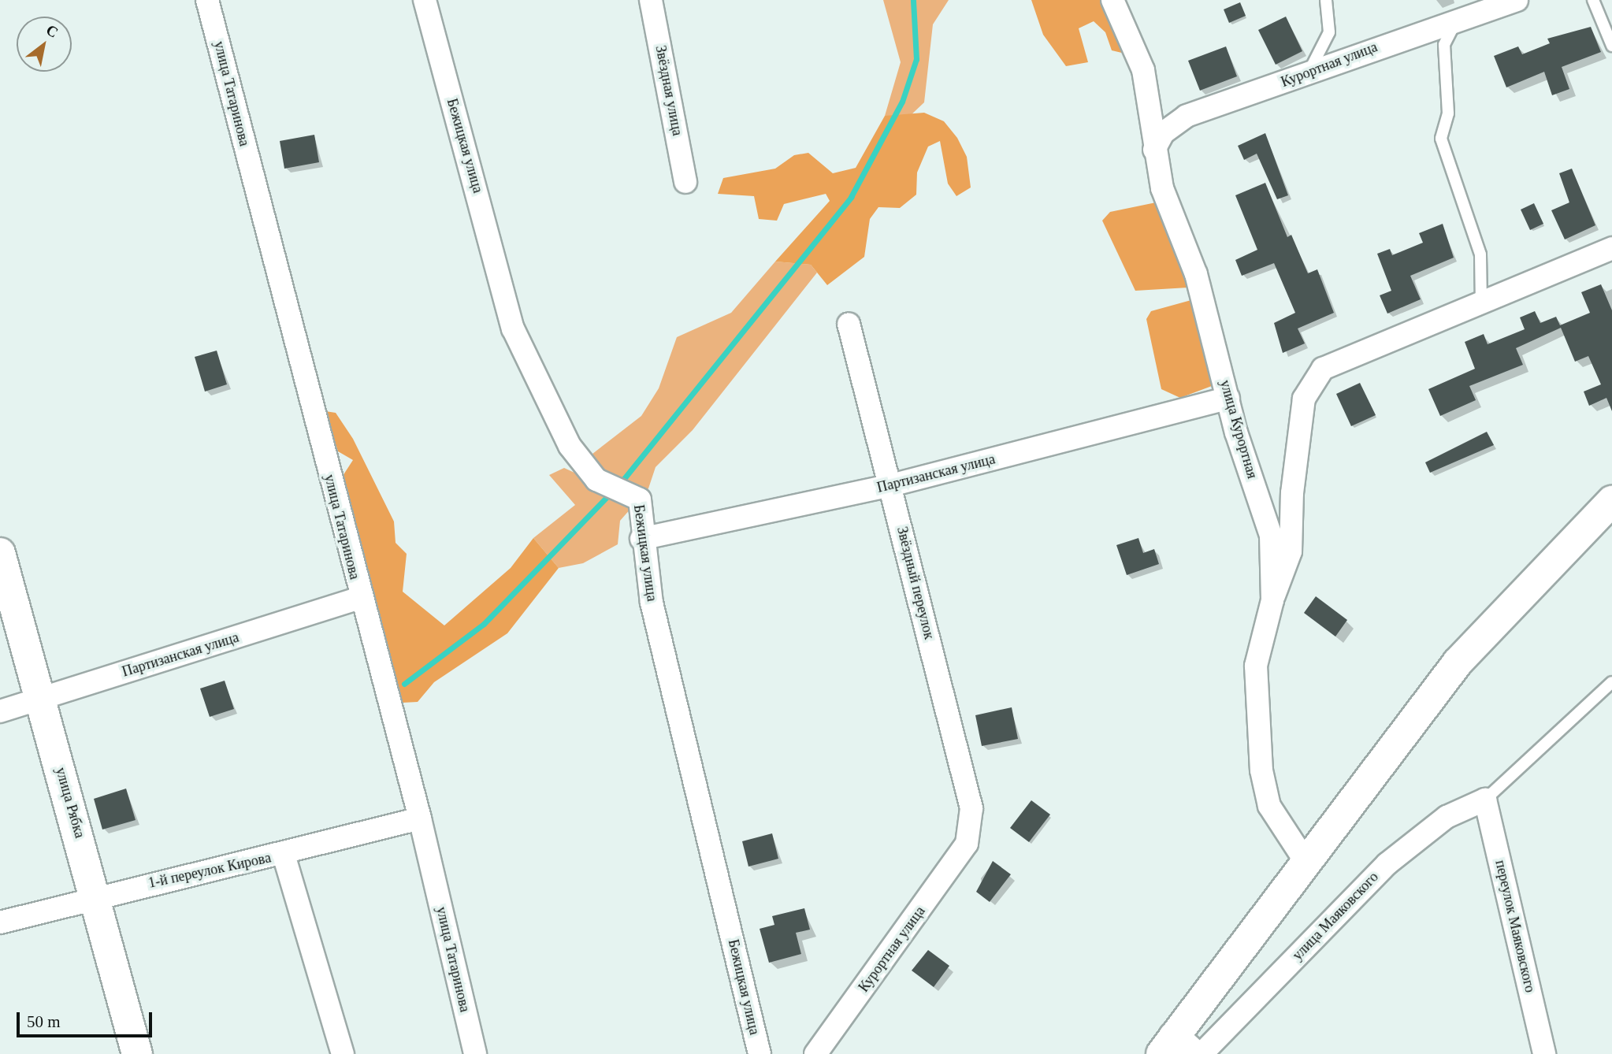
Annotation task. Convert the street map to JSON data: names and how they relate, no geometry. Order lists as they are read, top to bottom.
{
  "streets": {
    "main road": ["улица Рябка"],
    "street": [
      "Курортная улица",
      "Звёздная улица",
      "улица Татаринова",
      "Бежицкая улица",
      "улица Курортная",
      "Партизанская улица",
      "Звёздный переулок",
      "1-й переулок Кирова",
      "улица Маяковского",
      "переулок Маяковского"
    ]
  },
  "crossings": [
    ["Курортная улица", "улица Курортная"],
    ["Курортная улица", "Звёздный переулок"],
    ["улица Татаринова", "Партизанская улица"],
    ["улица Татаринова", "1-й переулок Кирова"],
    ["Бежицкая улица", "Партизанская улица"],
    ["улица Курортная", "Партизанская улица"],
    ["Партизанская улица", "Звёздный переулок"],
    ["Партизанская улица", "улица Рябка"],
    ["улица Рябка", "1-й переулок Кирова"],
    ["улица Маяковского", "переулок Маяковского"]
  ],
  "scale_bar": "50 m",
  "north": "top right"
}
